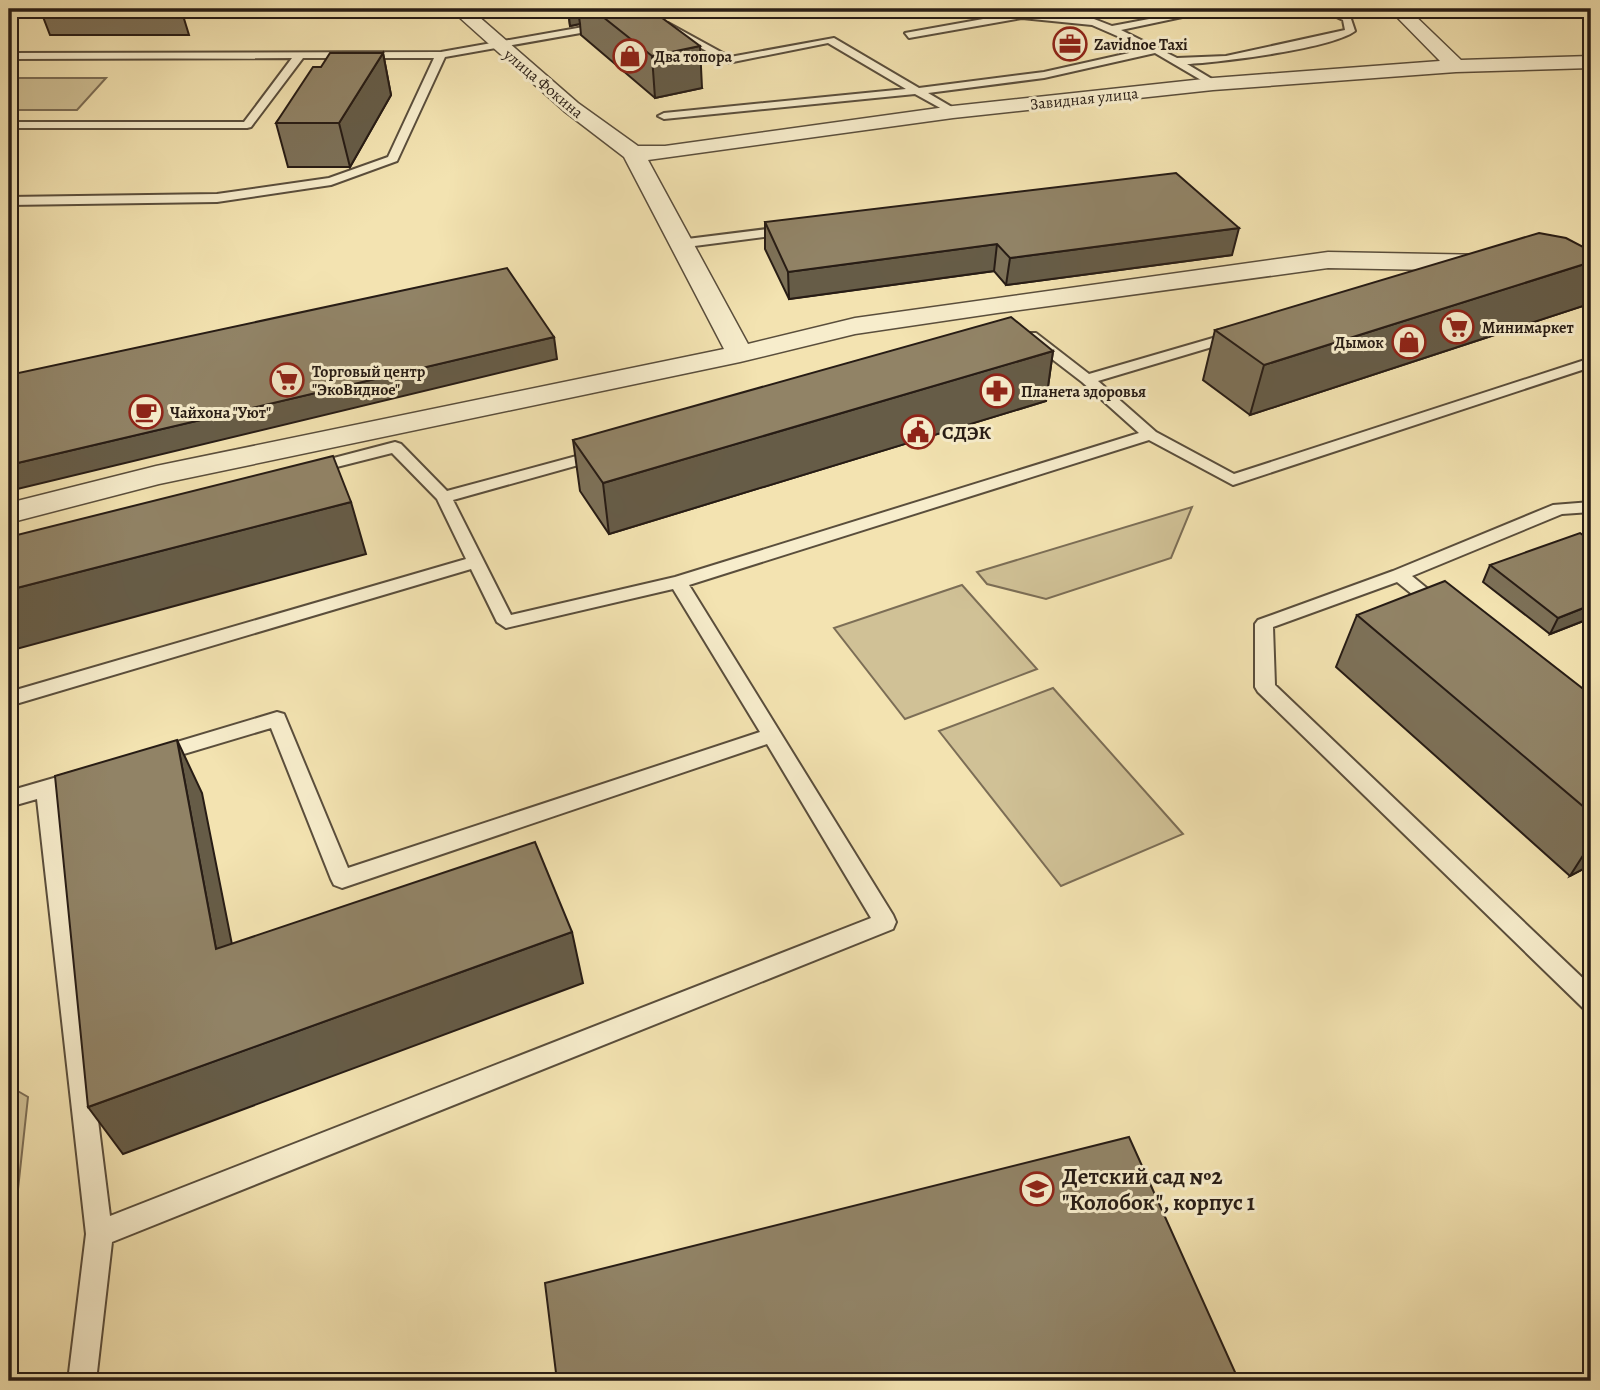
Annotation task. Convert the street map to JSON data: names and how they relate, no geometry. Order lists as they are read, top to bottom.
{
  "streets": {
    "street": ["улица Фокина", "Завидная улица"]
  },
  "crossings": [
    ["улица Фокина", "Завидная улица"]
  ],
  "places": {
    "office": ["Zavidnoe Taxi"],
    "shop": ["Два топора", "Дымок"],
    "supermarket": ["Минимаркет", "Торговый центр \"ЭкоВидное\""],
    "pharmacy": ["Планета здоровья"],
    "cafe": ["Чайхона \"Уют\""],
    "public building": ["СДЭК"],
    "school or university": ["Детский сад №2 \"Колобок\", корпус 1"]
  }
}
